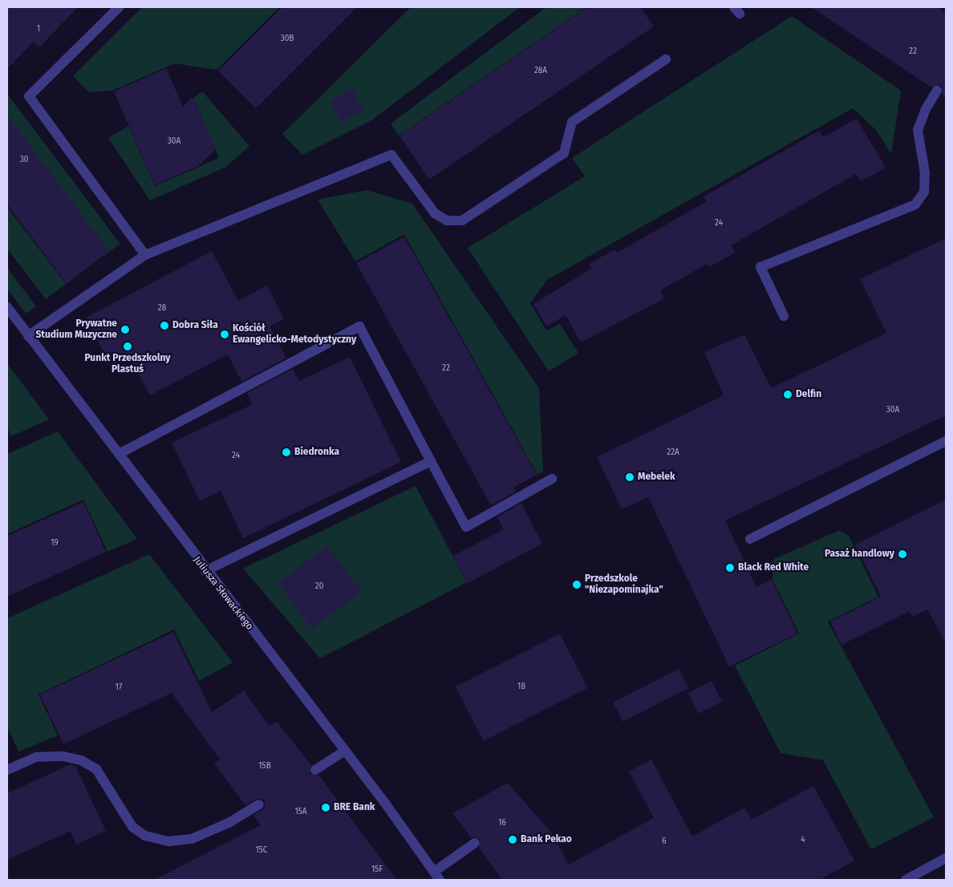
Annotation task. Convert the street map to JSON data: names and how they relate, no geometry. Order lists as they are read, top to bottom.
{
  "streets": {
    "street": ["Juliusza Słowackiego"]
  },
  "places": [
    "Dobra Siła",
    "Prywatne Studium Muzyczne",
    "Kościół Ewangelicko-Metodystyczny",
    "Punkt Przedszkolny Plastuś",
    "Delfin",
    "Biedronka",
    "Mebelek",
    "Pasaż handlowy",
    "Black Red White",
    "Przedszkole \"Niezapominajka\"",
    "BRE Bank",
    "Bank Pekao"
  ],
  "house_numbers": [
    "1",
    "30B",
    "22",
    "28A",
    "30A",
    "30",
    "24",
    "28",
    "22",
    "30A",
    "22A",
    "24",
    "19",
    "20",
    "18",
    "17",
    "15B",
    "15A",
    "16",
    "4",
    "6",
    "15C",
    "15F"
  ]
}
